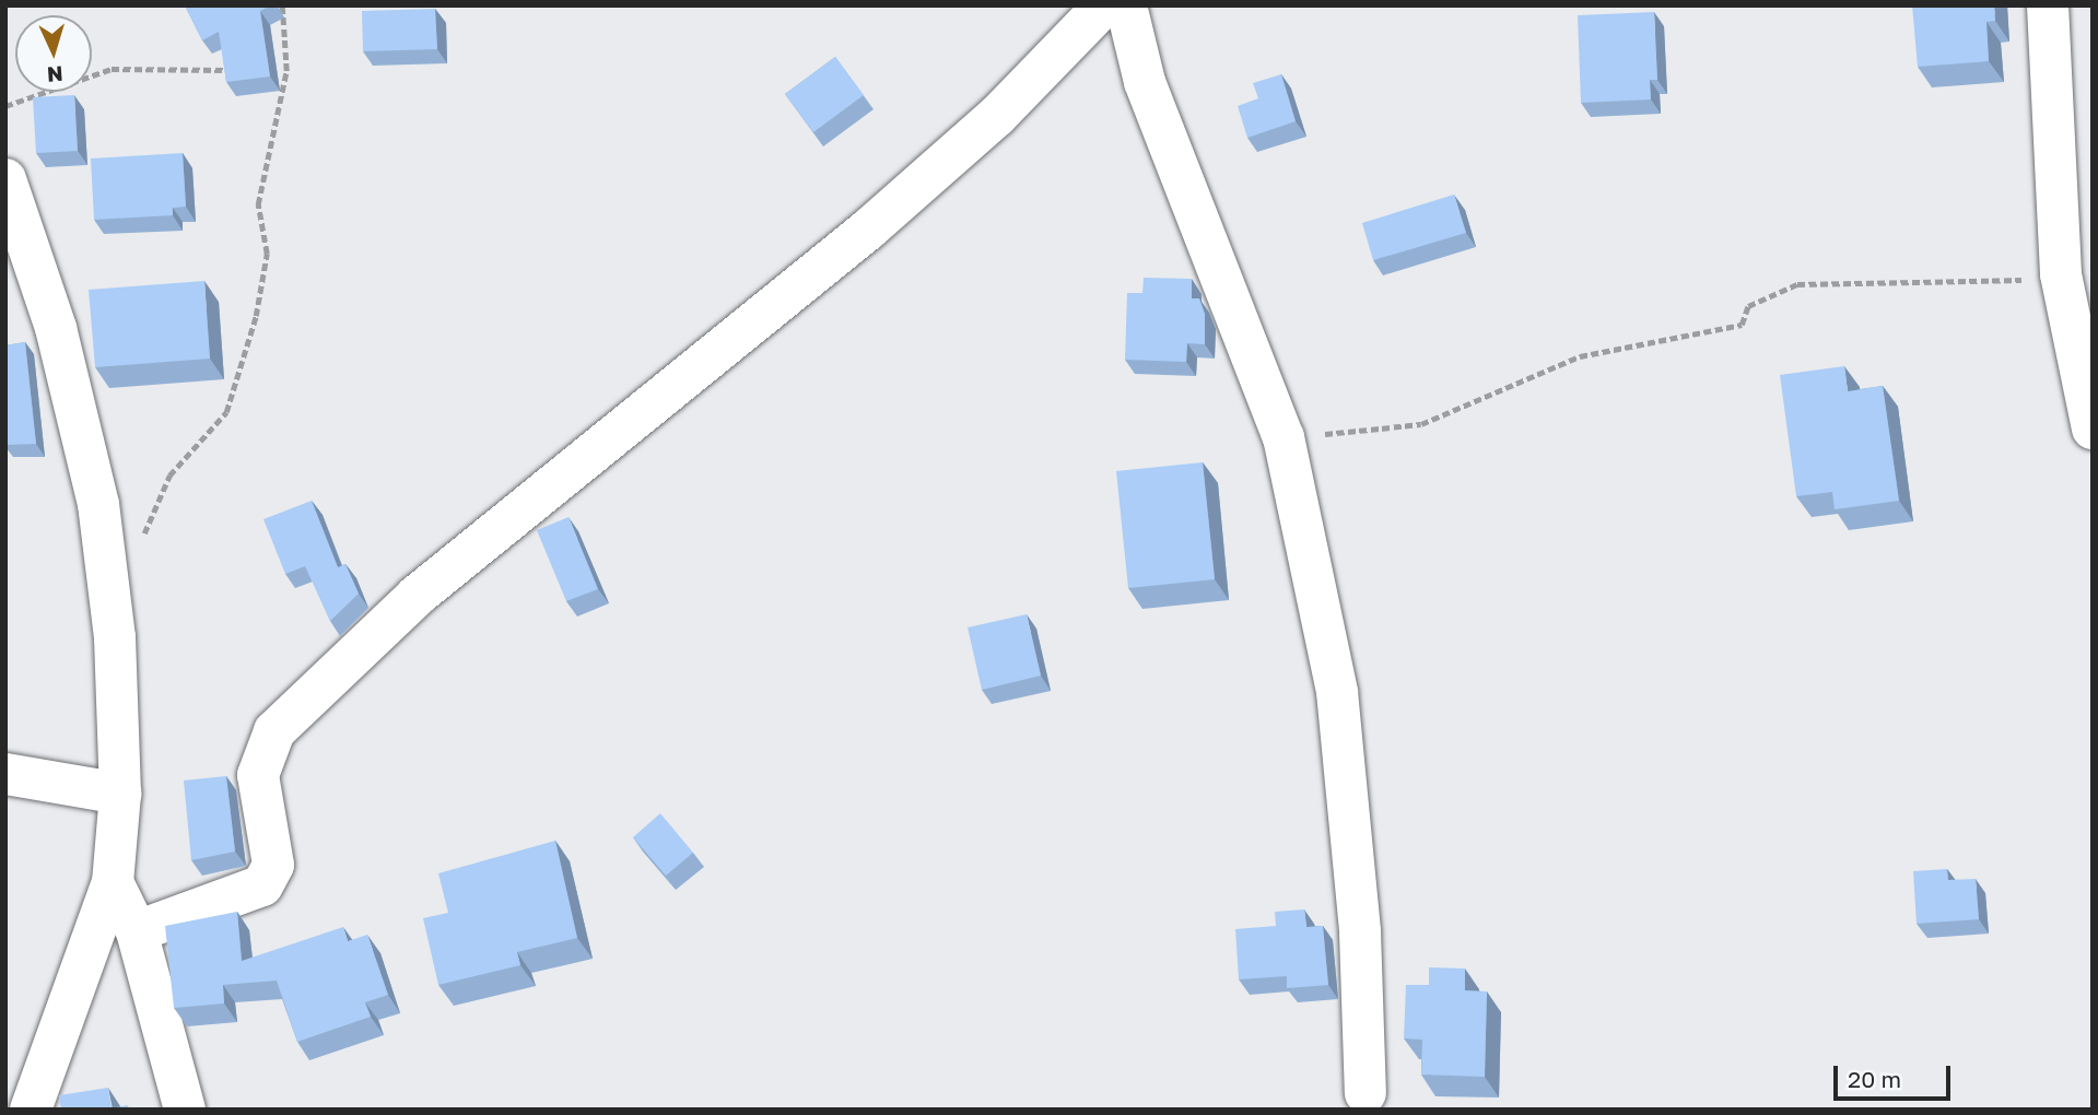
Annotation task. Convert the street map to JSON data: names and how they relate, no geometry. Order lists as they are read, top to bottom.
{
  "scale_bar": "20 m",
  "north": "bottom"
}
